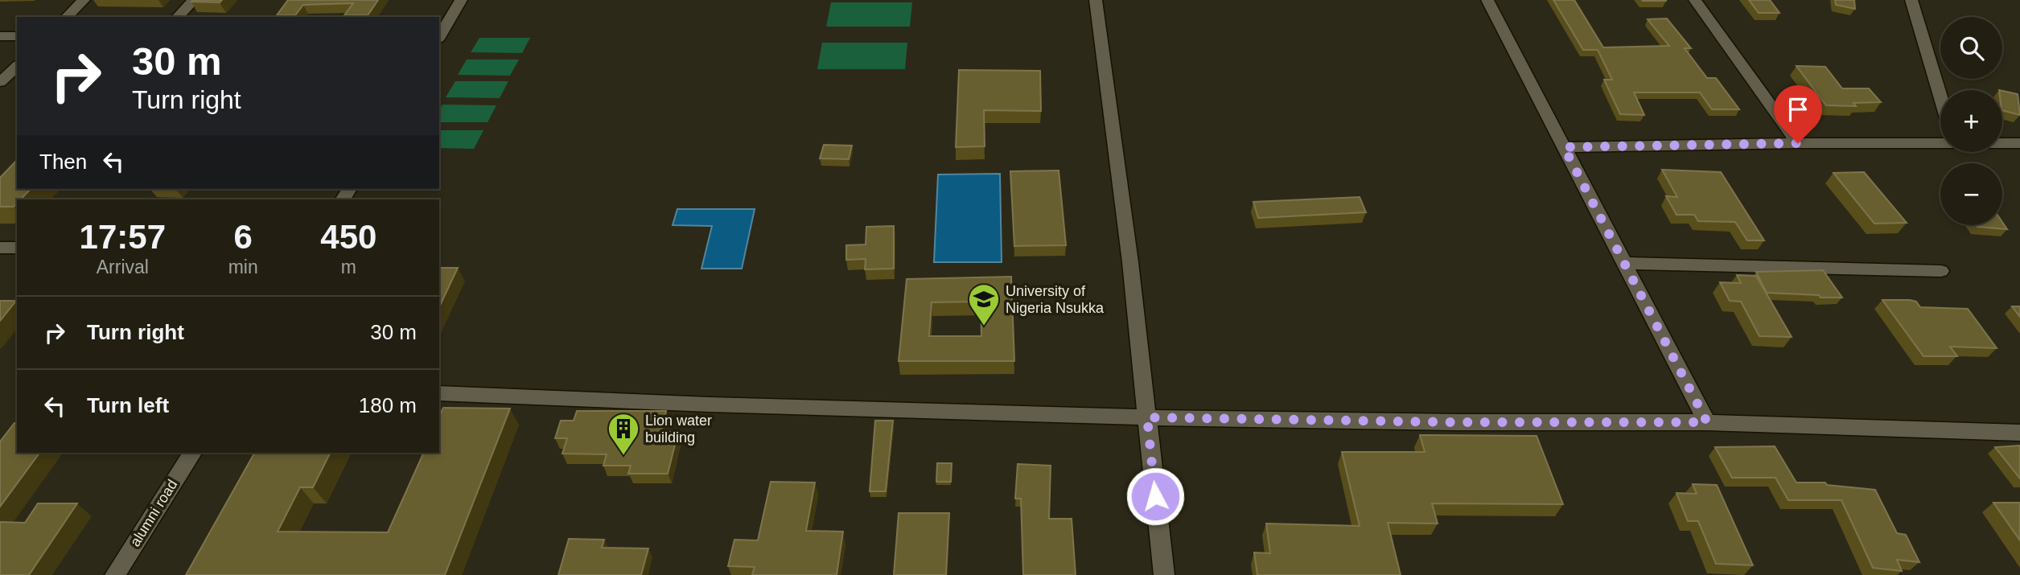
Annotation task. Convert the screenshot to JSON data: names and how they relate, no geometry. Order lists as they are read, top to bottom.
{
  "streets": {
    "street": ["alumni road"]
  },
  "places": {
    "school or university": ["University of Nigeria Nsukka"],
    "building": ["Lion water building"]
  },
  "page": {
    "map_buttons": ["+", "−"],
    "turn": ["30 m", "Turn right"],
    "then": "Then",
    "eta": [
      "17:57",
      "Arrival",
      "6",
      "min",
      "450",
      "m"
    ],
    "list": [
      {
        "name": "Turn right",
        "value": "30 m"
      },
      {
        "name": "Turn left",
        "value": "180 m"
      }
    ]
  }
}
